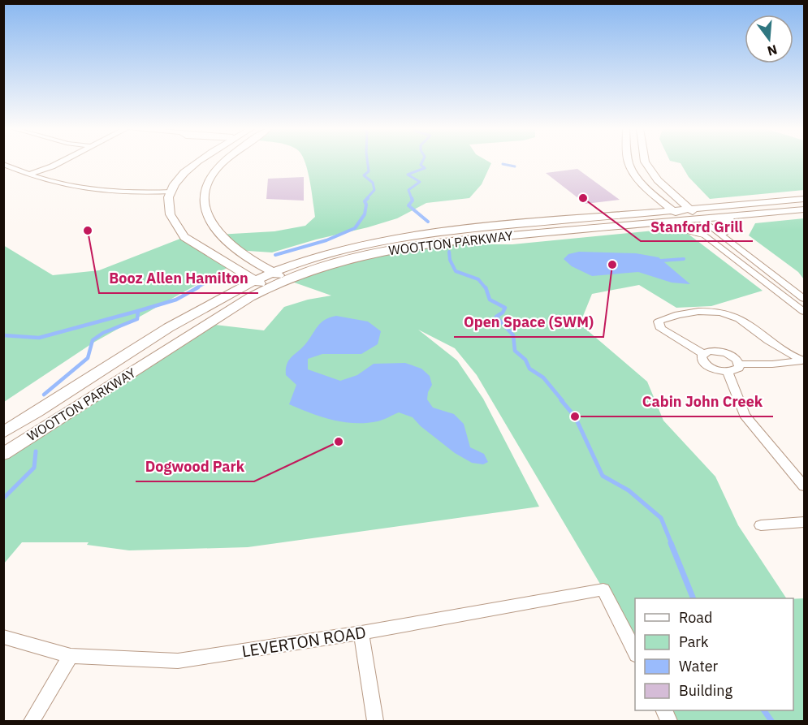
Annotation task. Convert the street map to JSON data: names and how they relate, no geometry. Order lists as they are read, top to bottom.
{
  "streets": {
    "main road": ["WOOTTON PARKWAY"],
    "street": ["LEVERTON ROAD"]
  },
  "places": [
    "Stanford Grill",
    "Booz Allen Hamilton",
    "Open Space (SWM)",
    "Cabin John Creek",
    "Dogwood Park"
  ],
  "legend": [
    "Road",
    "Park",
    "Water",
    "Building"
  ],
  "north": "bottom"
}
